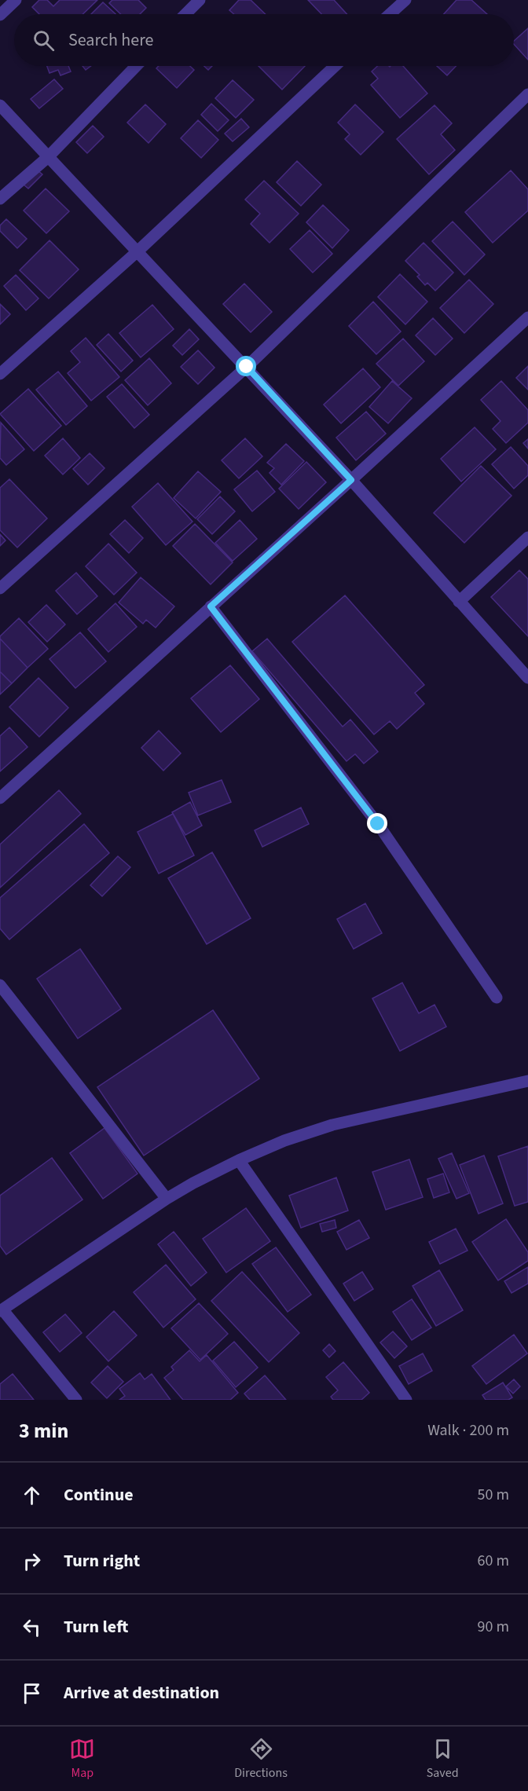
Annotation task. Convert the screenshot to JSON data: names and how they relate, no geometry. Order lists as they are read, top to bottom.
{
  "page": {
    "search": "Search here",
    "heading": ["3 min", "Walk · 200 m"],
    "list": [
      ["Continue", "50 m"],
      ["Turn right", "60 m"],
      ["Turn left", "90 m"],
      "Arrive at destination"
    ],
    "nav": ["Map", "Directions", "Saved"]
  }
}
